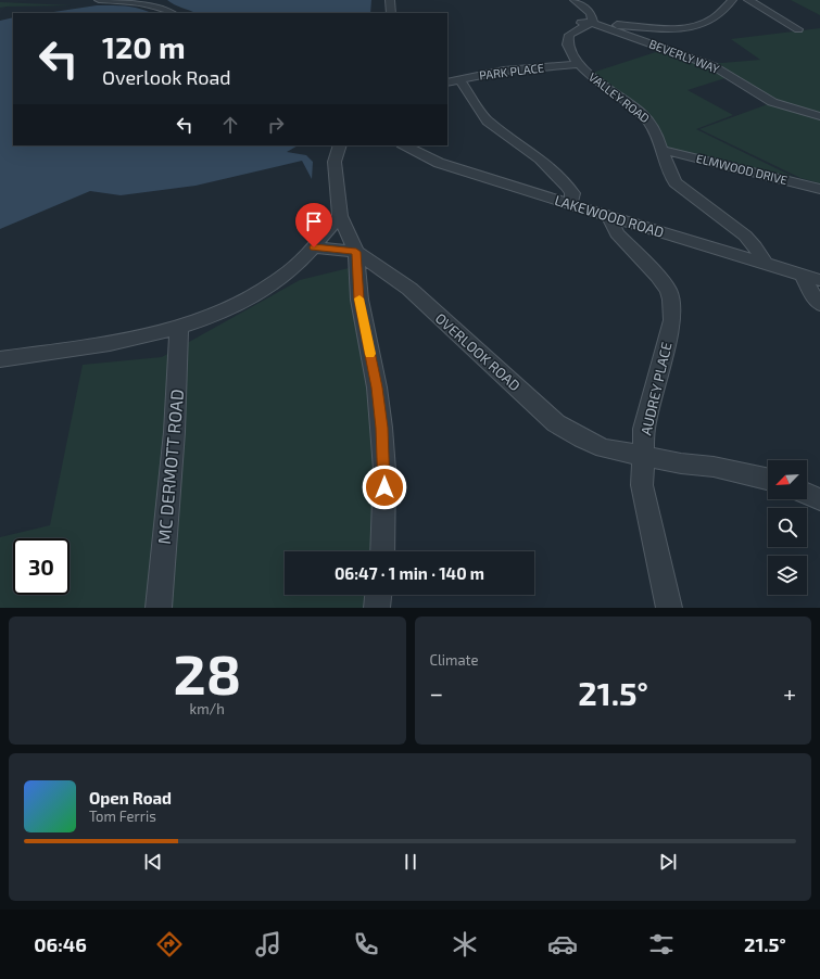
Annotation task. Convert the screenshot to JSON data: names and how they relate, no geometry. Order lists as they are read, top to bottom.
{
  "streets": {
    "street": [
      "BEVERLY WAY",
      "PARK PLACE",
      "VALLEY ROAD",
      "ELMWOOD DRIVE",
      "LAKEWOOD ROAD",
      "OVERLOOK ROAD",
      "AUDREY PLACE",
      "MC DERMOTT ROAD"
    ]
  },
  "crossings": [
    ["BEVERLY WAY", "VALLEY ROAD"],
    ["PARK PLACE", "VALLEY ROAD"],
    ["VALLEY ROAD", "ELMWOOD DRIVE"],
    ["VALLEY ROAD", "LAKEWOOD ROAD"],
    ["LAKEWOOD ROAD", "AUDREY PLACE"],
    ["OVERLOOK ROAD", "AUDREY PLACE"]
  ],
  "north": "bottom left",
  "page": {
    "turn": ["120 m", "Overlook Road"],
    "limit": "30",
    "trip": "06:47 · 1 min · 140 m",
    "tile": [
      ["28", "km/h"],
      "Climate"
    ],
    "heat": ["−", "21.5°", "+"],
    "song": ["Open Road", "Tom Ferris"],
    "tabs": ["06:46", "21.5°"]
  }
}
